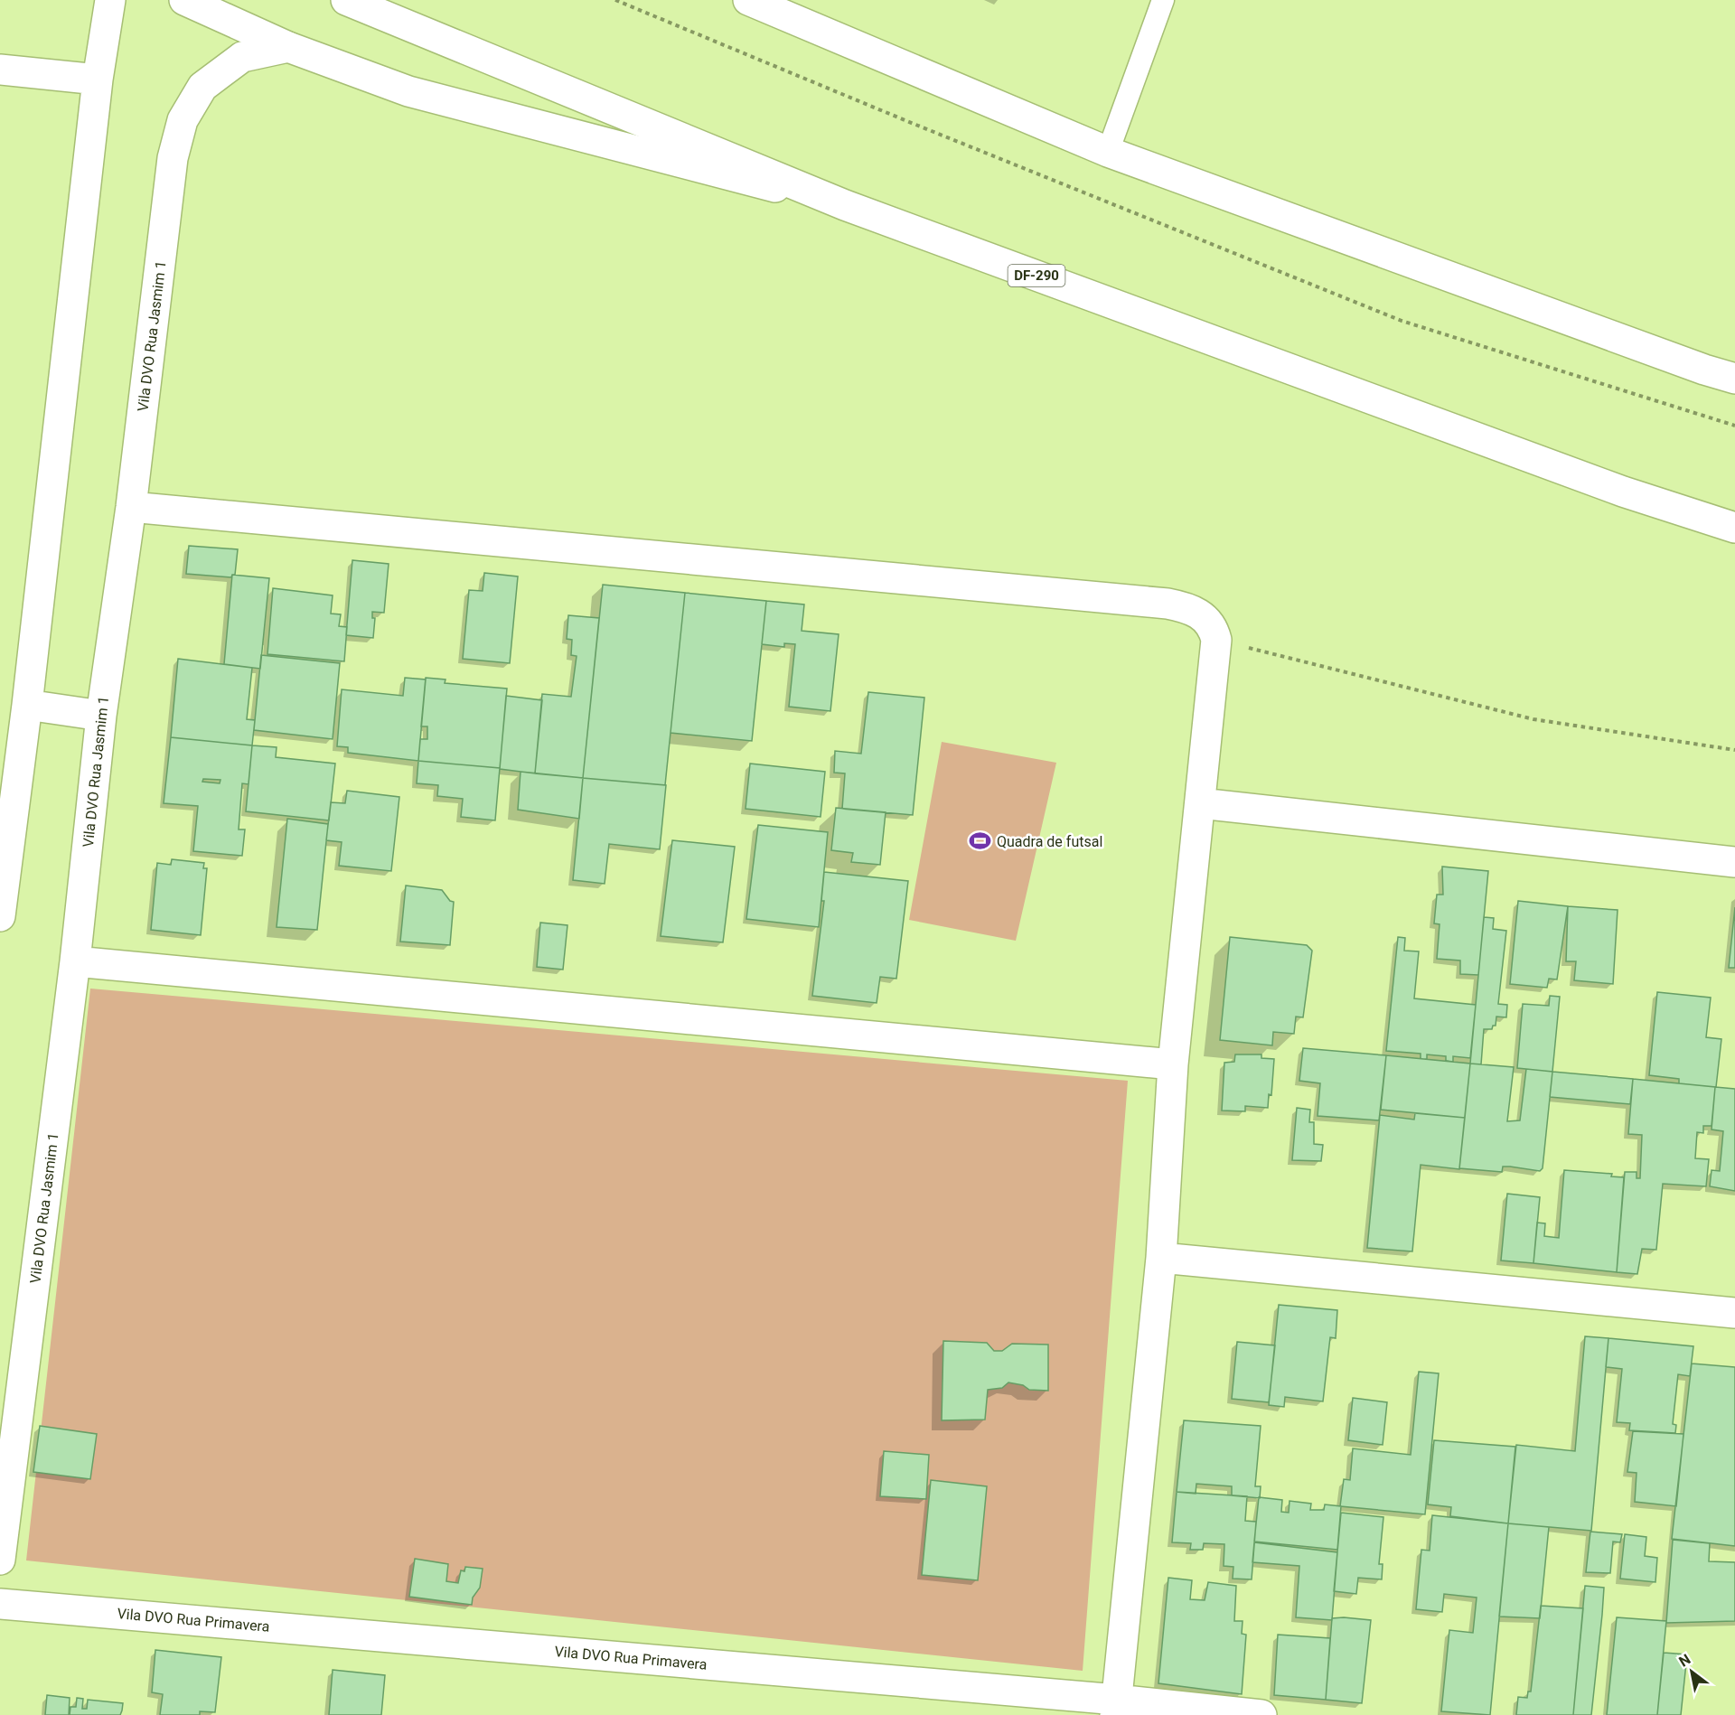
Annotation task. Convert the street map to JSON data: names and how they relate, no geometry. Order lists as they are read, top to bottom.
{
  "streets": {
    "main road": ["DF-290", "Vila DVO Rua Jasmim 1", "Vila DVO Rua Primavera"]
  },
  "places": {
    "sports": ["Quadra de futsal"]
  },
  "north": "top left"
}
